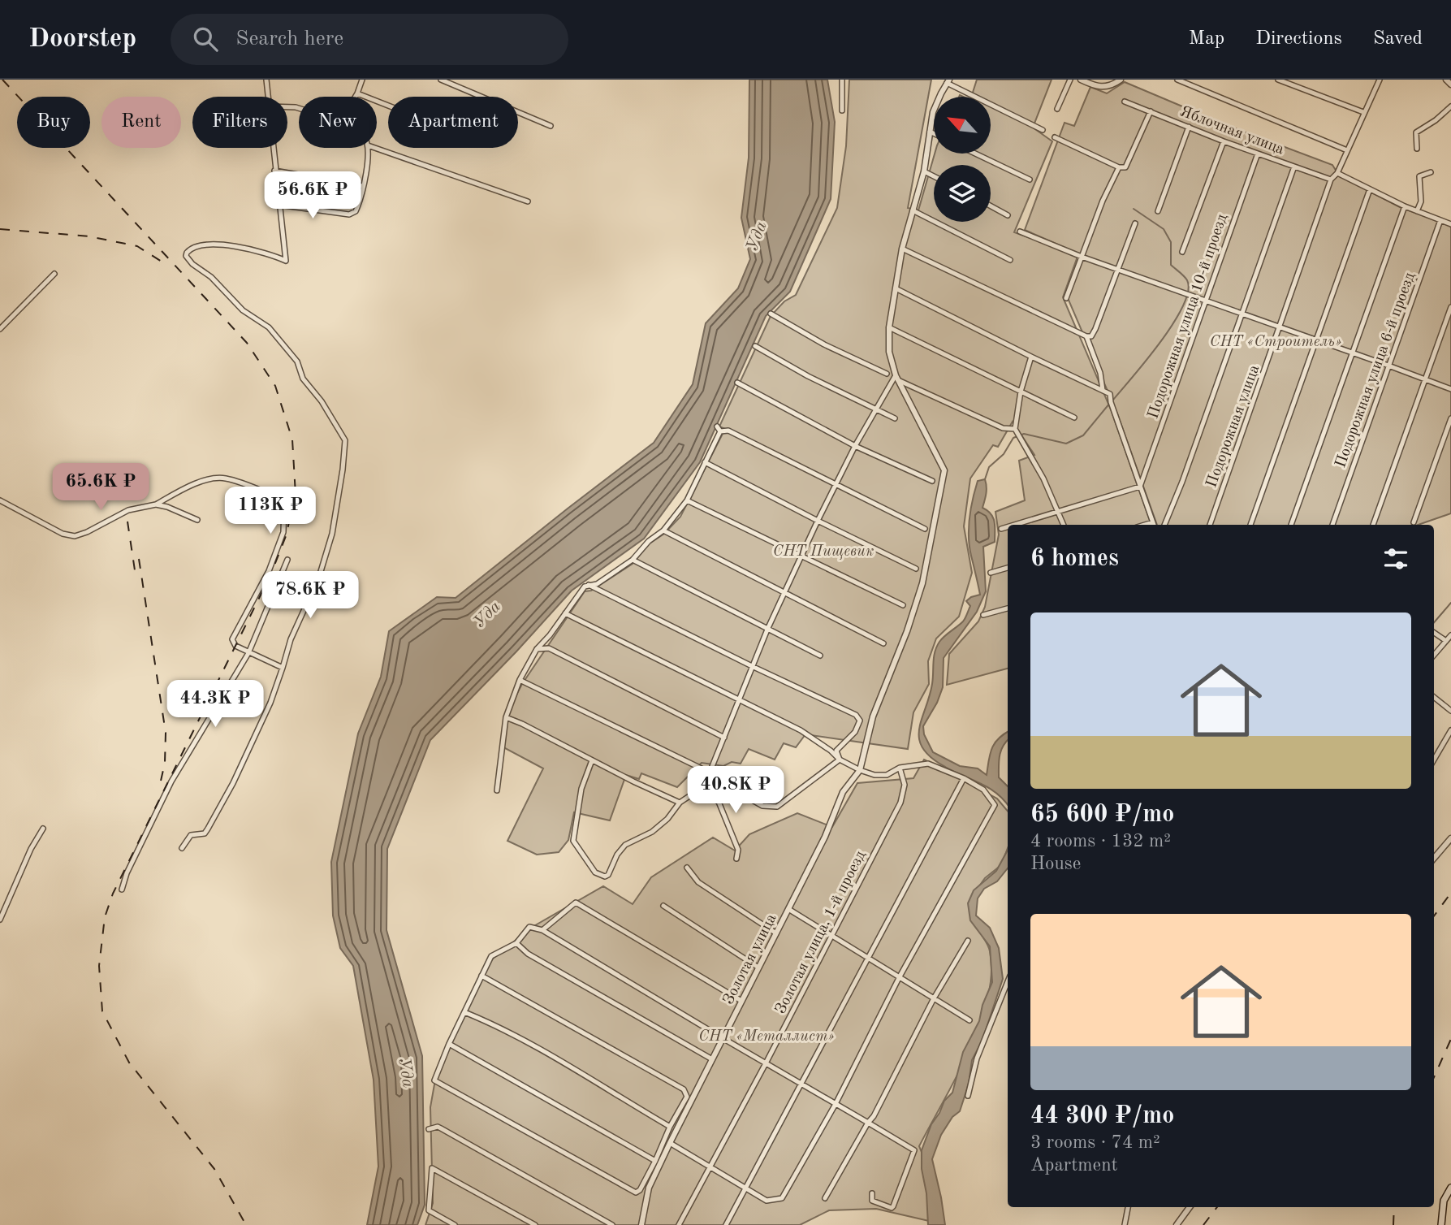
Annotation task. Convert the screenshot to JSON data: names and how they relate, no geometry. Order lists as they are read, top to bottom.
{
  "streets": {
    "street": [
      "Яблочная улица",
      "Подорожная улица 10-й проезд",
      "Подорожная улица 6-й проезд",
      "Подорожная улица",
      "Золотая улица, 1-й проезд",
      "Золотая улица"
    ]
  },
  "crossings": [
    ["Яблочная улица", "Подорожная улица 10-й проезд"],
    ["Яблочная улица", "Подорожная улица"]
  ],
  "water": ["Уда"],
  "parks": ["СНТ «Строитель»", "СНТ Пищевик", "СНТ «Металлист»"],
  "north": "top left",
  "page": {
    "header": "Doorstep",
    "search": "Search here",
    "nav": ["Map", "Directions", "Saved"],
    "chip": [
      "Buy",
      "Rent",
      "Filters",
      "New",
      "Apartment"
    ],
    "price": [
      "56.6K ₽",
      "65.6K ₽",
      "113K ₽",
      "78.6K ₽",
      "44.3K ₽",
      "40.8K ₽"
    ],
    "heading": "6 homes",
    "list": [
      {
        "name": "65 600 ₽/mo",
        "note": "4 rooms · 132 m² · House"
      },
      {
        "name": "44 300 ₽/mo",
        "note": "3 rooms · 74 m² · Apartment"
      }
    ]
  }
}
